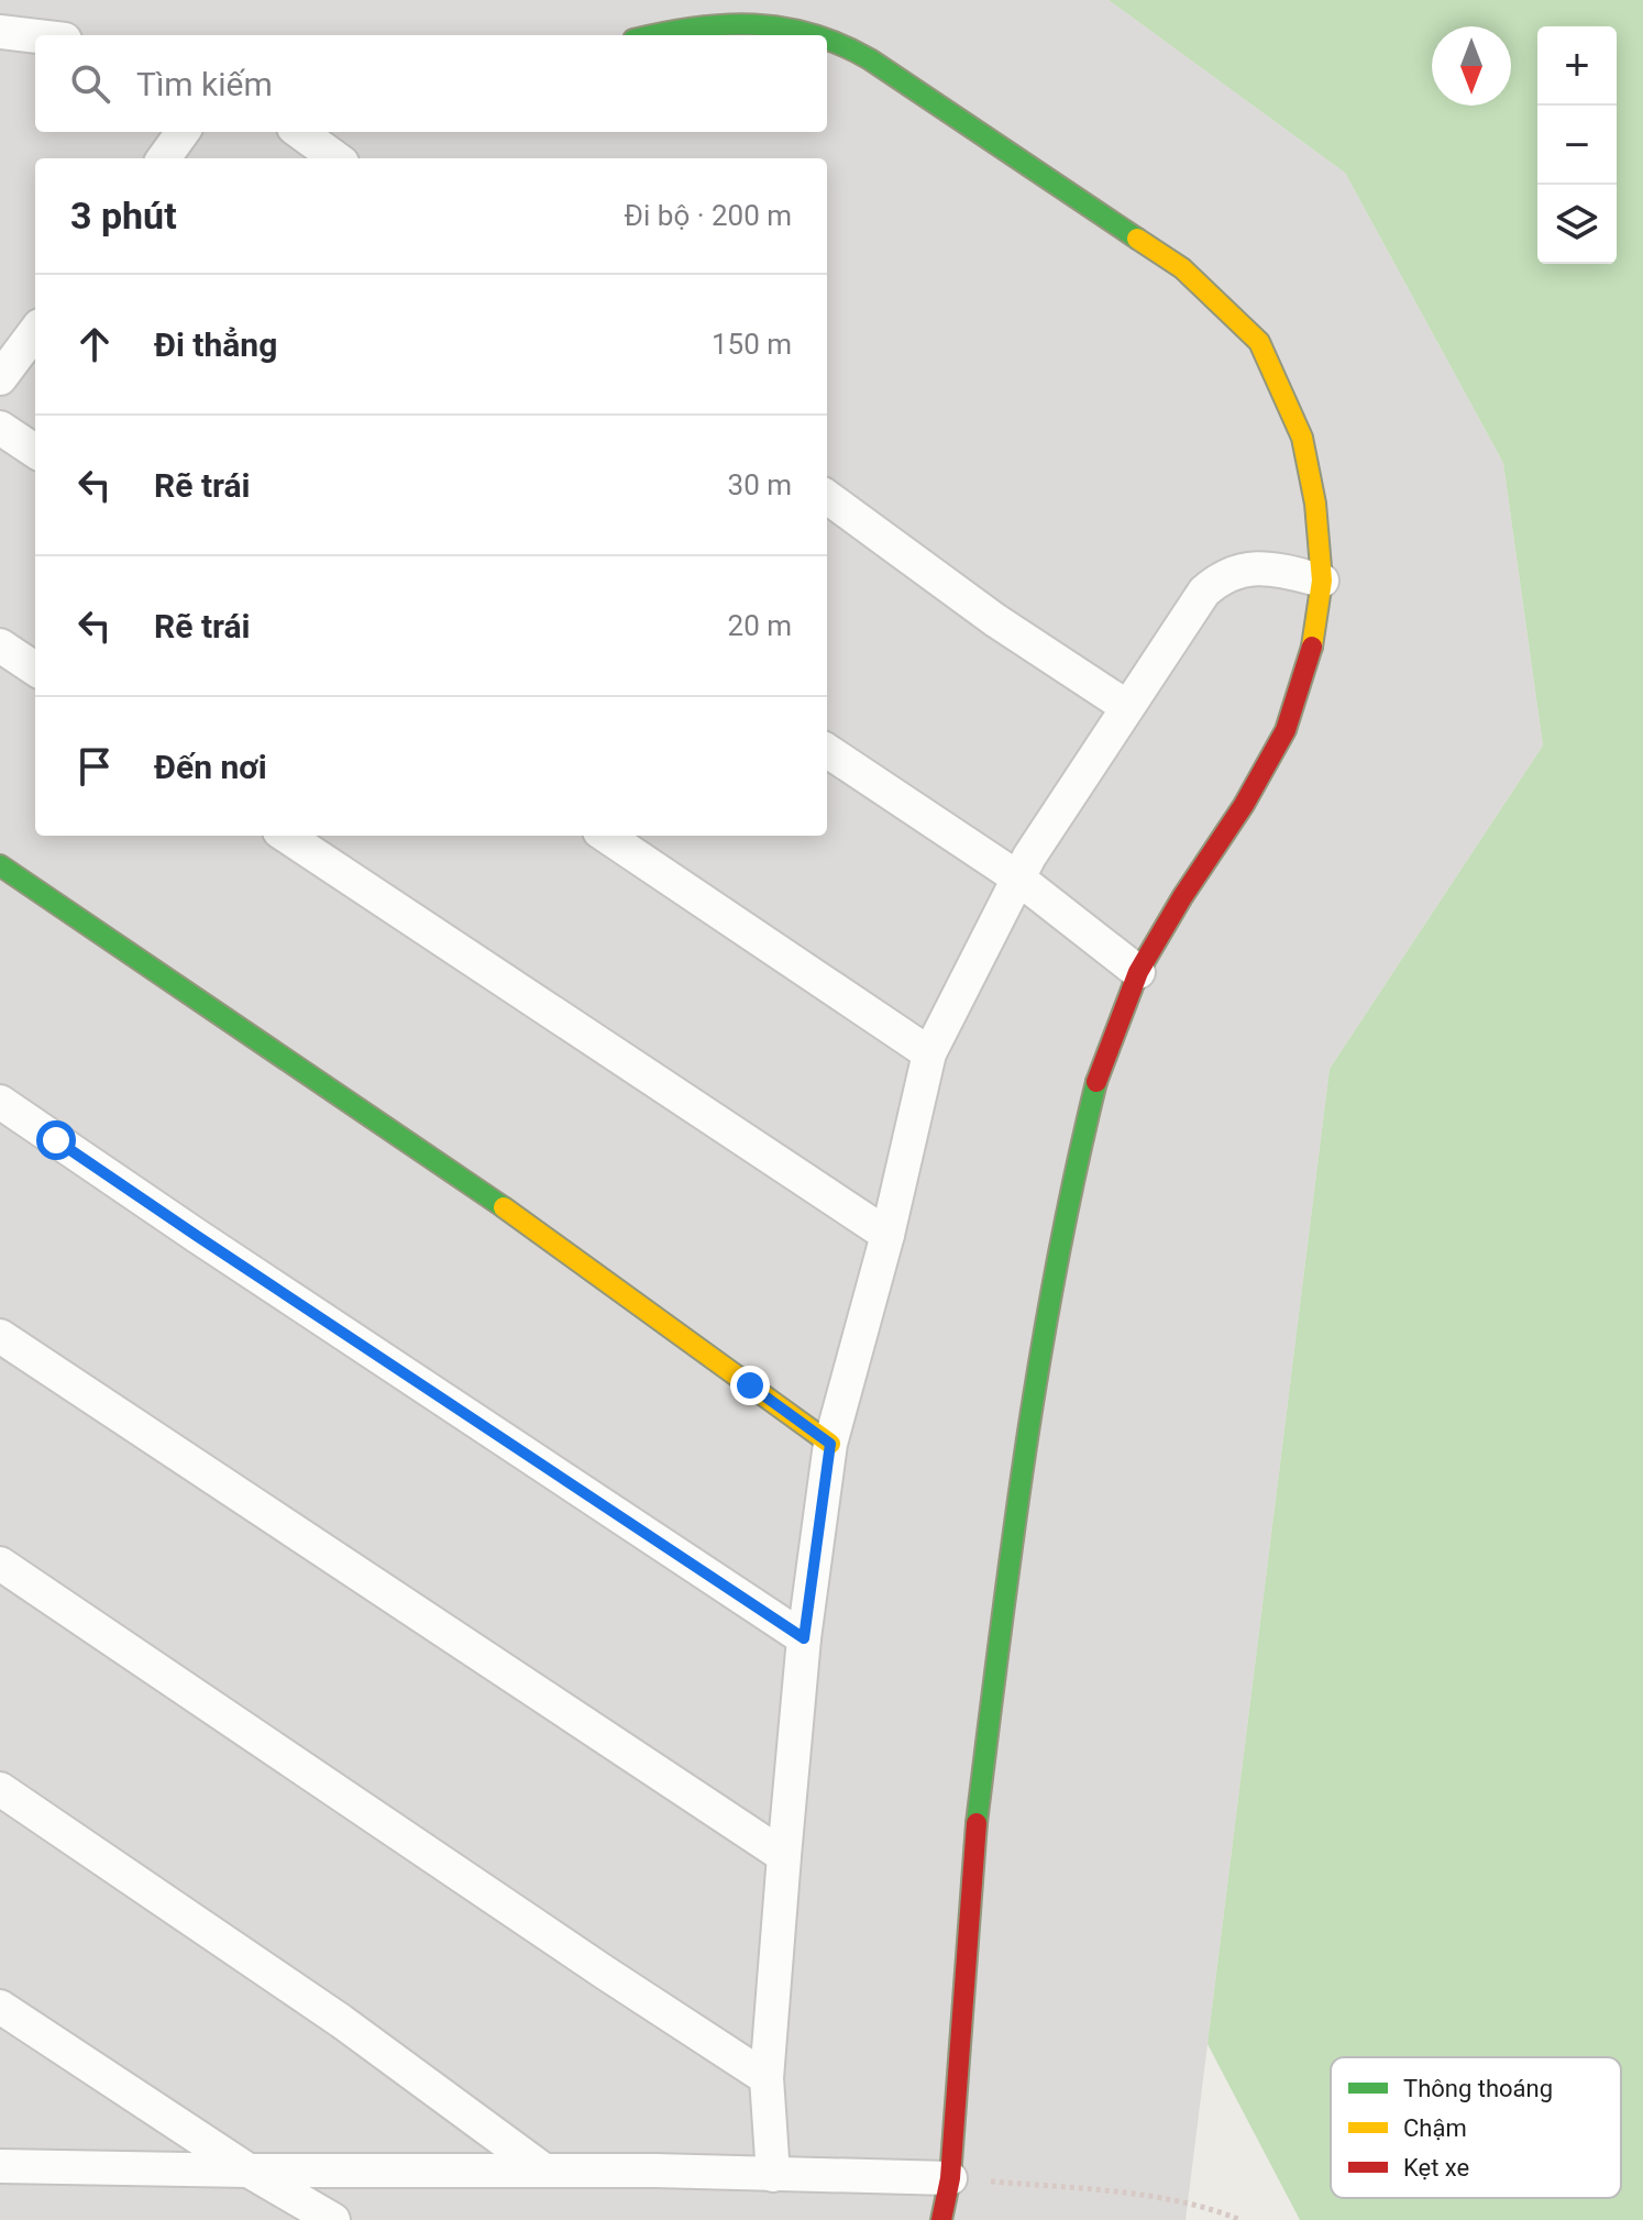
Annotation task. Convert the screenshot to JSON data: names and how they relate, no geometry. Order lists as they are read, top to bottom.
{
  "legend": ["Thông thoáng", "Chậm", "Kẹt xe"],
  "north": "bottom",
  "page": {
    "map_buttons": ["+", "−"],
    "search": "Tìm kiếm",
    "heading": ["3 phút", "Đi bộ · 200 m"],
    "list": [
      ["Đi thẳng", "150 m"],
      ["Rẽ trái", "30 m"],
      ["Rẽ trái", "20 m"],
      "Đến nơi"
    ]
  }
}
